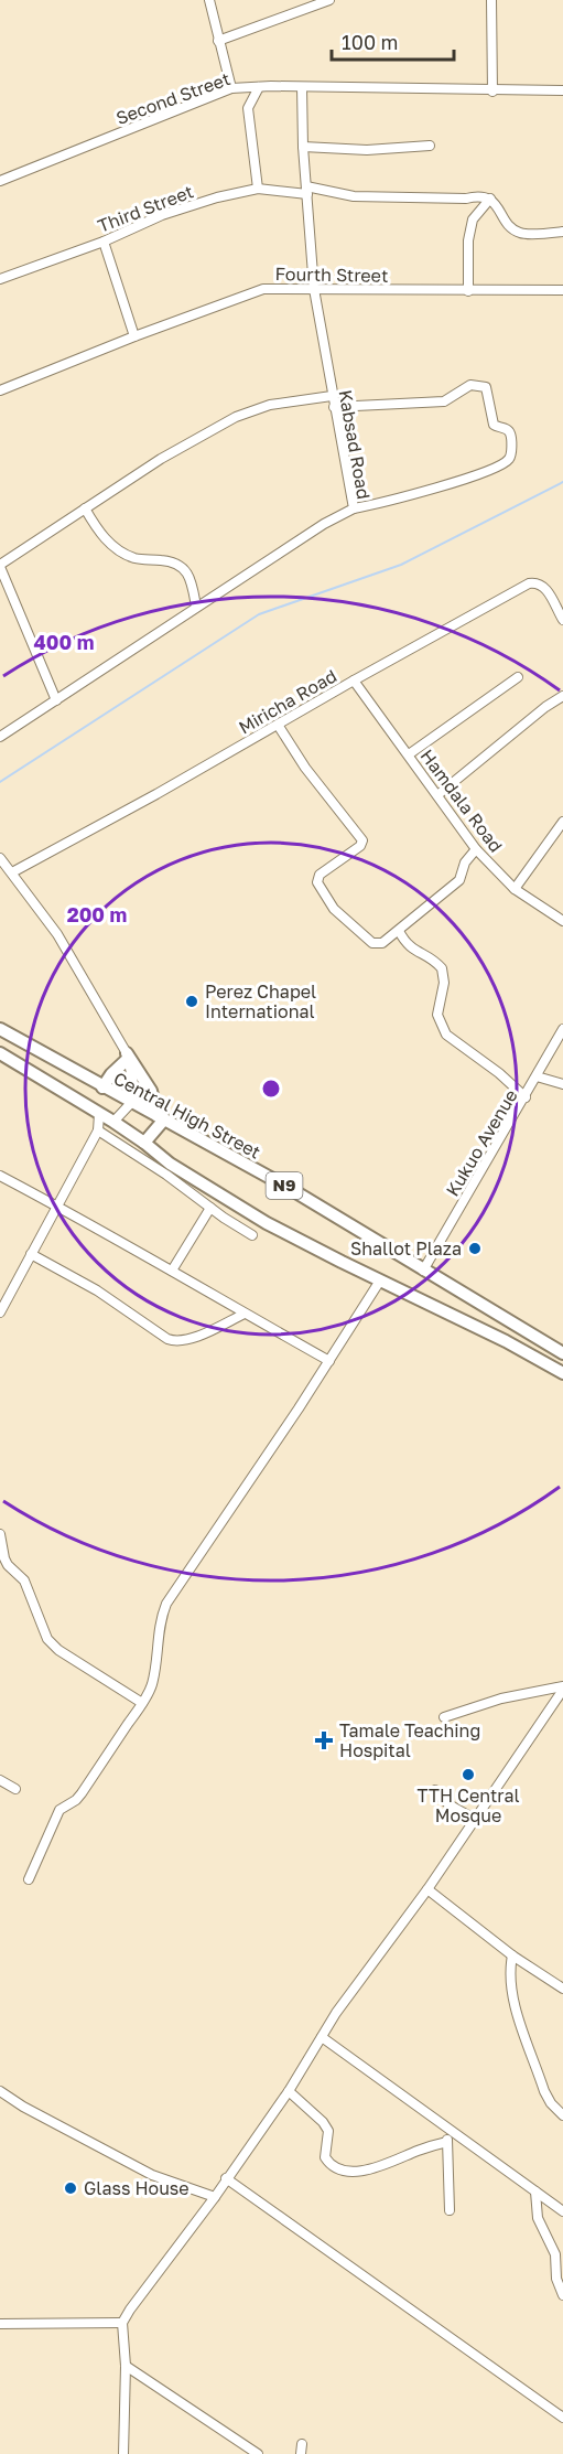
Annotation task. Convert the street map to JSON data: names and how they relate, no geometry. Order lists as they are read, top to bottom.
{
  "streets": {
    "highway": ["Central High Street", "N9"],
    "street": [
      "Second Street",
      "Third Street",
      "Fourth Street",
      "Kabsad Road",
      "Miricha Road",
      "Hamdala Road",
      "Kukuo Avenue"
    ]
  },
  "crossings": [
    ["Second Street", "Kabsad Road"],
    ["Third Street", "Kabsad Road"],
    ["Fourth Street", "Kabsad Road"],
    ["Miricha Road", "Hamdala Road"],
    ["Central High Street", "Kukuo Avenue"]
  ],
  "places": {
    "other": [
      "Perez Chapel International",
      "Shallot Plaza",
      "TTH Central Mosque",
      "Glass House"
    ],
    "health": ["Tamale Teaching Hospital"]
  },
  "scale_bar": "100 m",
  "rings": ["400 m", "200 m"]
}
